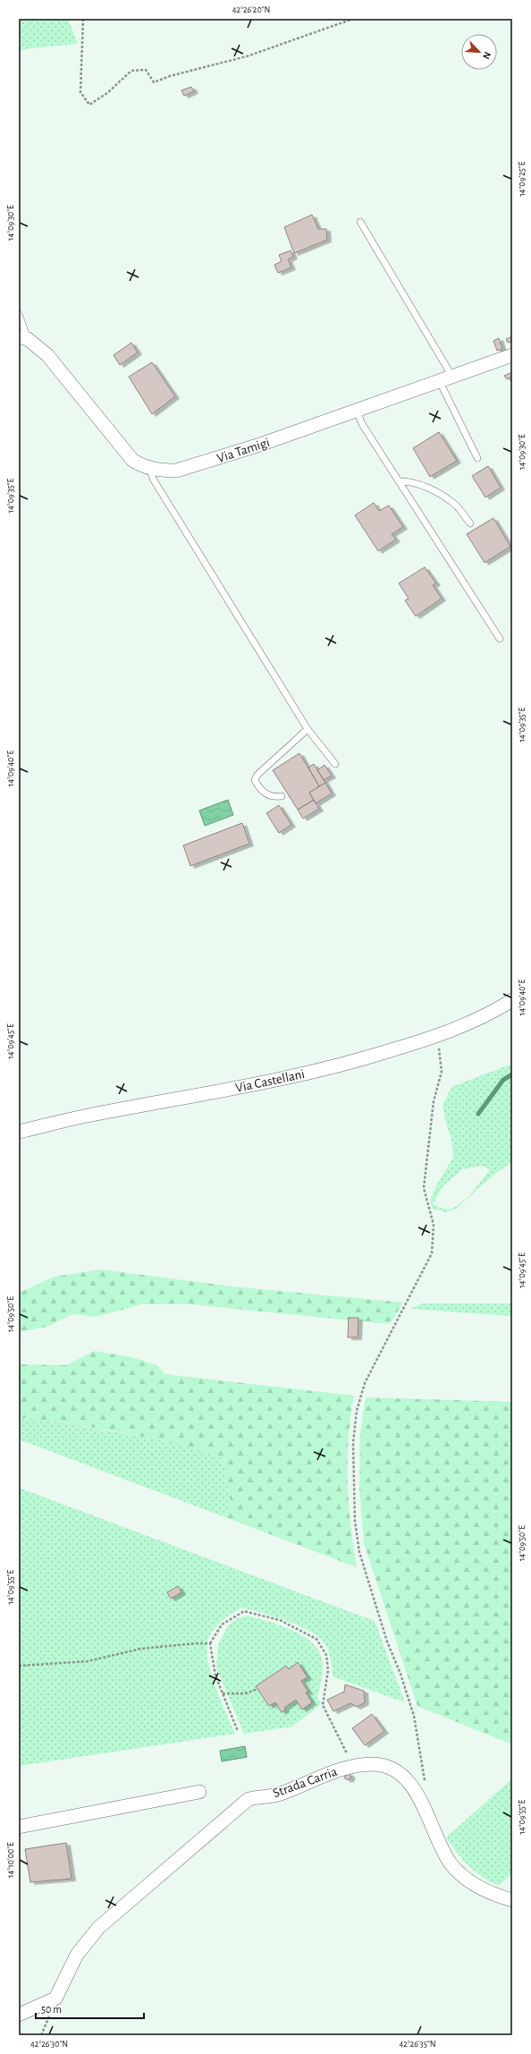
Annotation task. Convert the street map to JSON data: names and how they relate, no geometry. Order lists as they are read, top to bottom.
{
  "streets": {
    "street": ["Via Tamigi", "Via Castellani", "Strada Carria"]
  },
  "scale_bar": "50 m",
  "north": "bottom right",
  "coordinates": [
    "42°26'20\"N",
    "14°09'25\"E",
    "14°09'30\"E",
    "14°09'35\"E",
    "14°09'40\"E",
    "14°09'45\"E",
    "14°09'50\"E",
    "14°09'55\"E",
    "14°10'00\"E",
    "42°26'30\"N",
    "42°26'35\"N"
  ]
}
